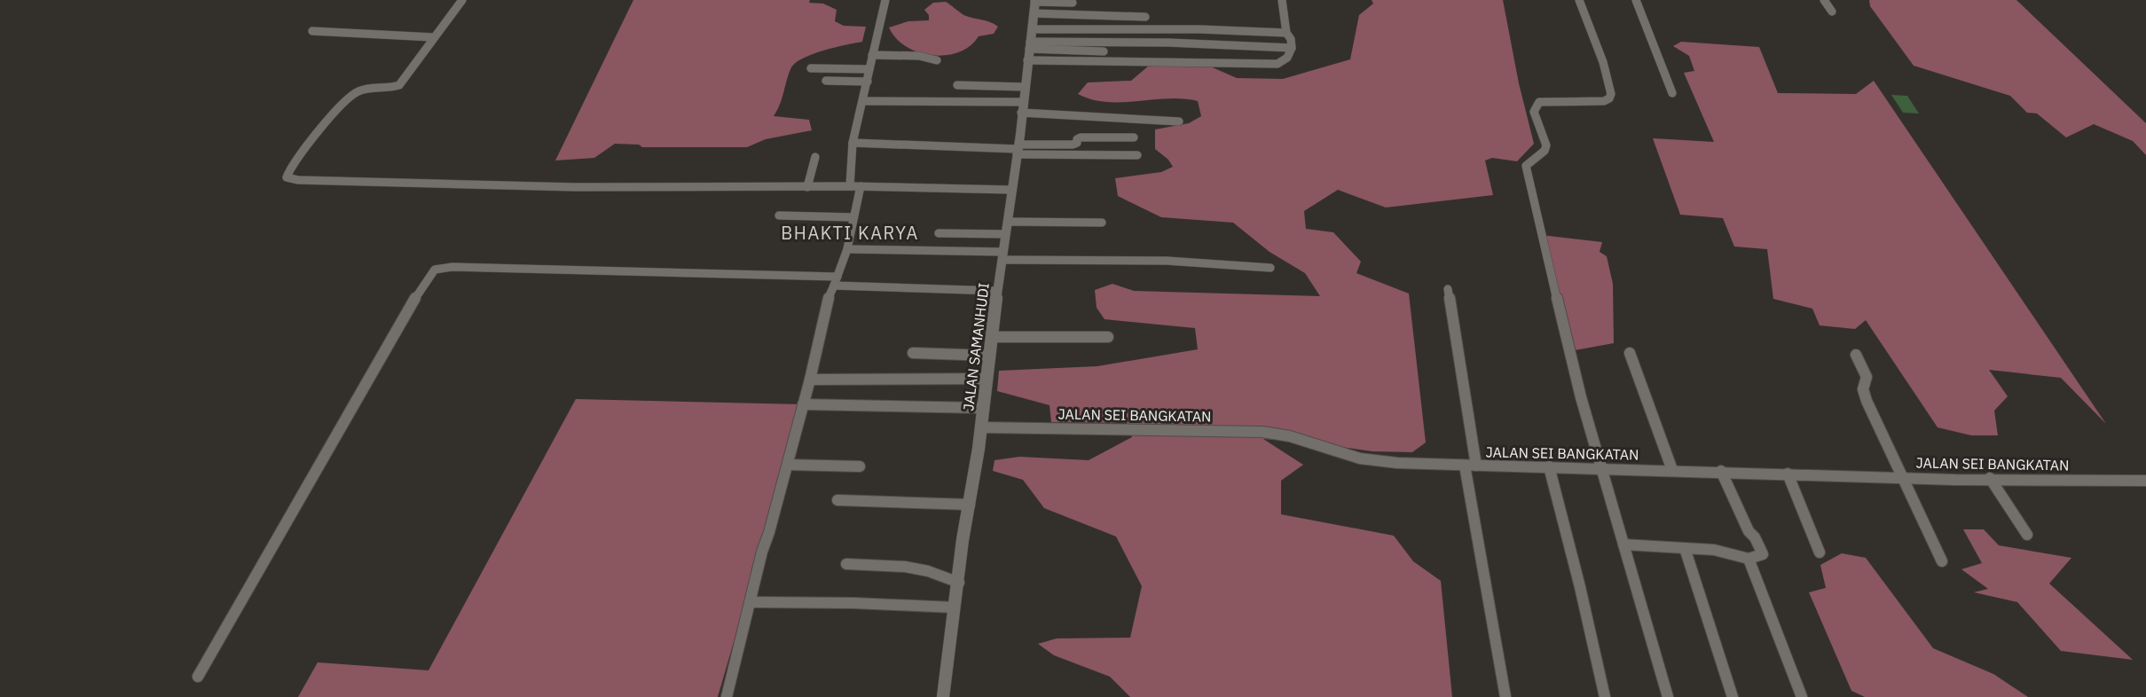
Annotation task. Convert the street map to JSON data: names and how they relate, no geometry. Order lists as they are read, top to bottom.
{
  "streets": {
    "street": ["JALAN SAMANHUDI", "JALAN SEI BANGKATAN"]
  },
  "crossings": [
    ["JALAN SAMANHUDI", "JALAN SEI BANGKATAN"]
  ],
  "districts": ["BHAKTI KARYA"]
}
